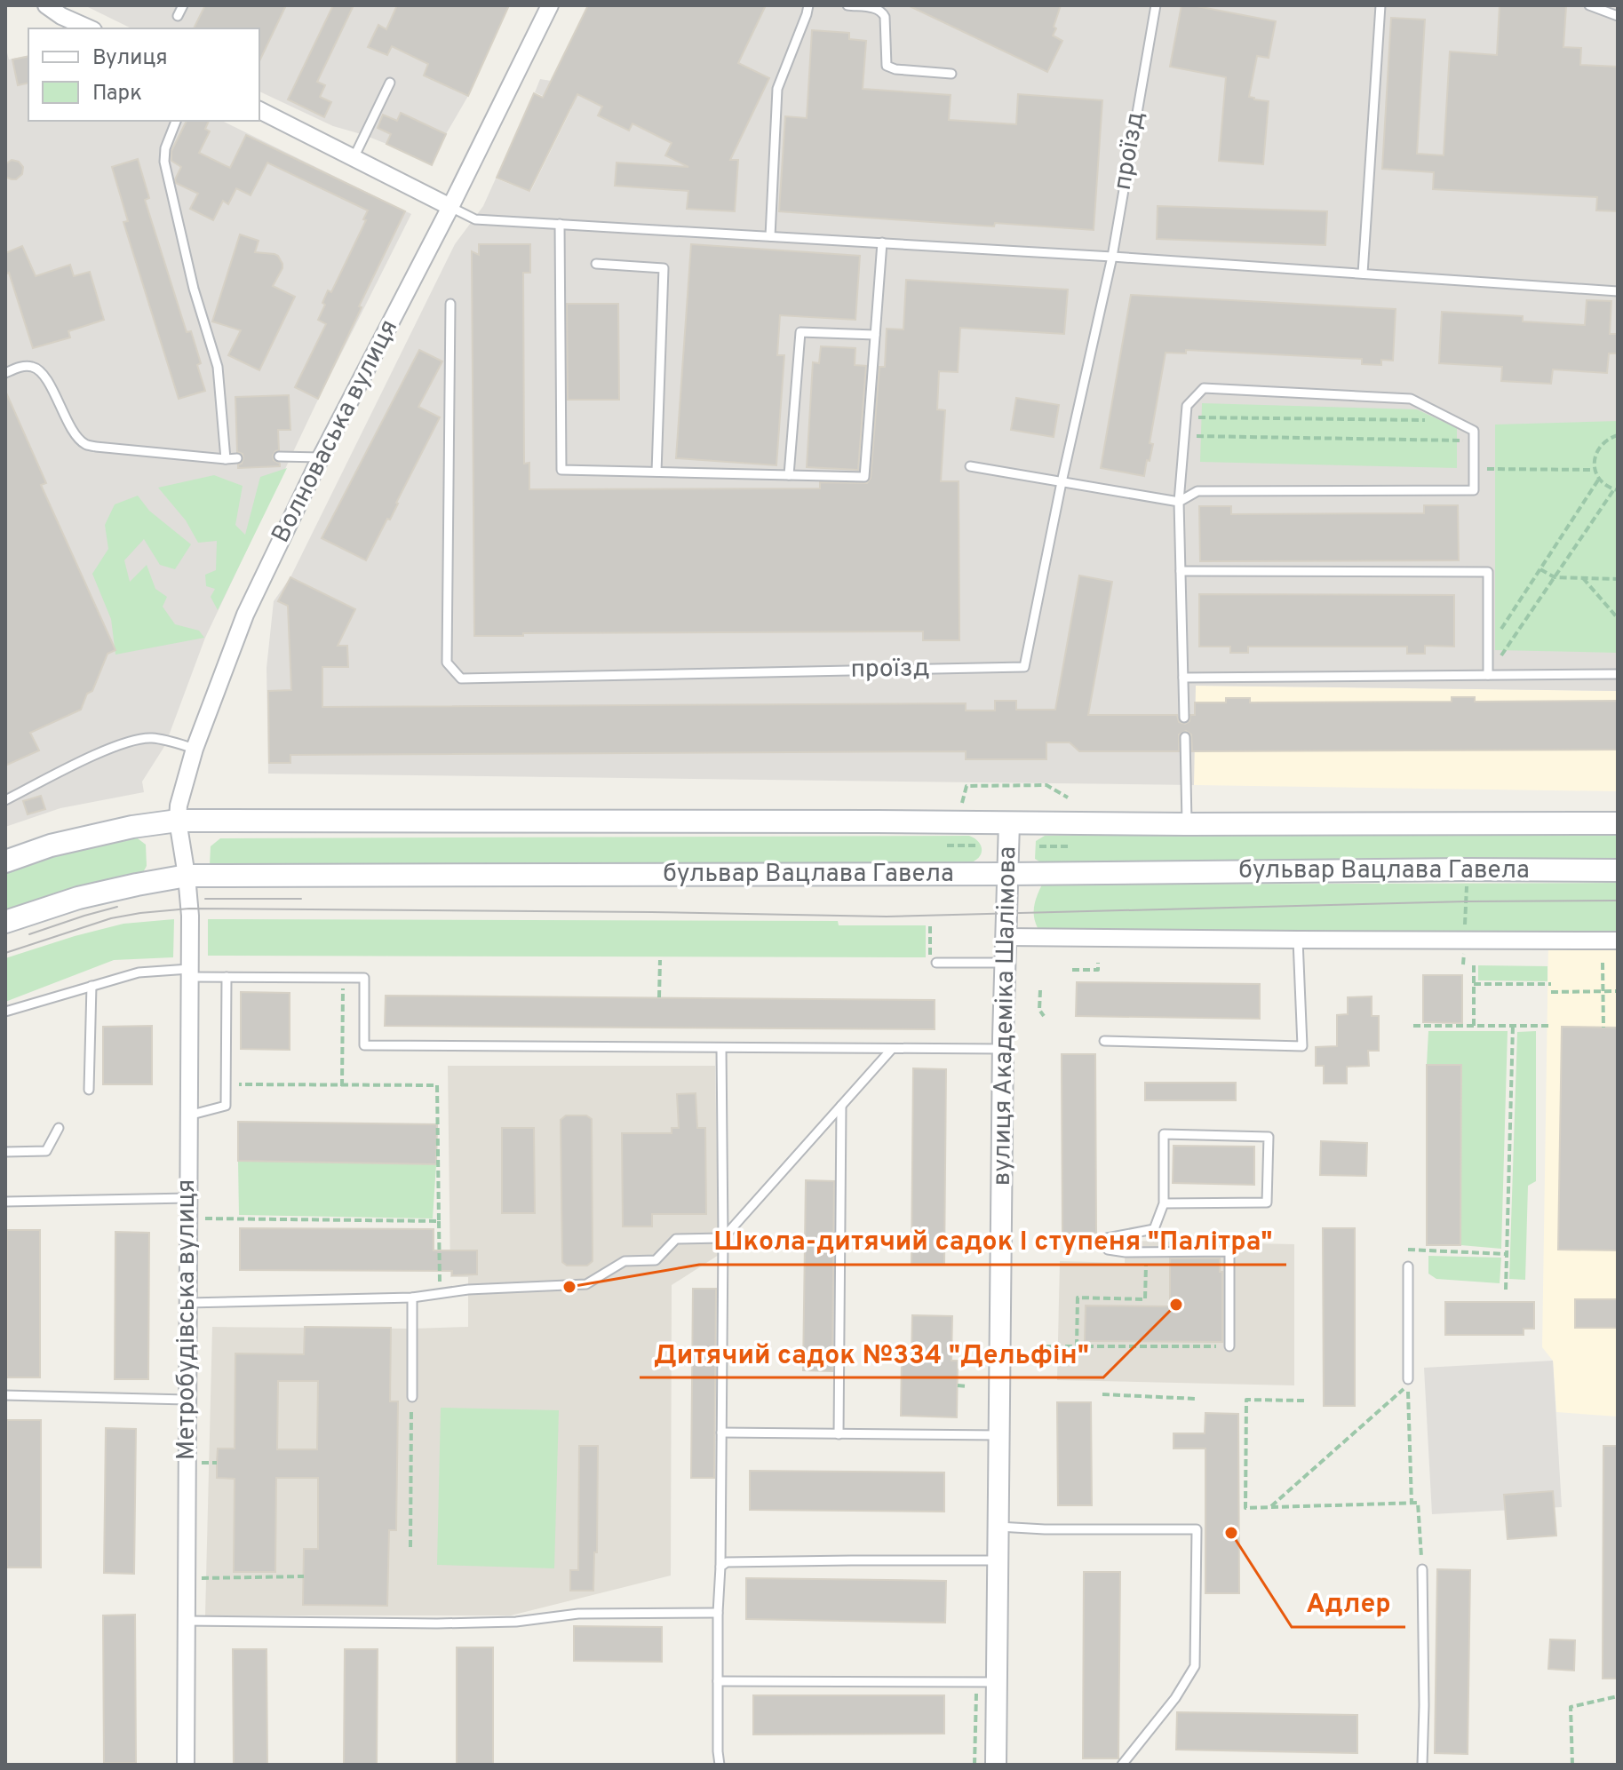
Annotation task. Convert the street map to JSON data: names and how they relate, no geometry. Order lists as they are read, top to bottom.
{
  "streets": {
    "main road": ["бульвар Вацлава Гавела"],
    "street": ["Волноваська вулиця", "вулиця Академіка Шалімова", "Метробудівська вулиця"],
    "lane": ["проїзд"]
  },
  "crossings": [
    ["Волноваська вулиця", "бульвар Вацлава Гавела"],
    ["Волноваська вулиця", "Метробудівська вулиця"],
    ["бульвар Вацлава Гавела", "вулиця Академіка Шалімова"],
    ["бульвар Вацлава Гавела", "Метробудівська вулиця"]
  ],
  "places": ["Школа-дитячий садок І ступеня \"Палітра\"", "Дитячий садок №334 \"Дельфін\"", "Адлер"],
  "legend": ["Вулиця", "Парк"]
}
